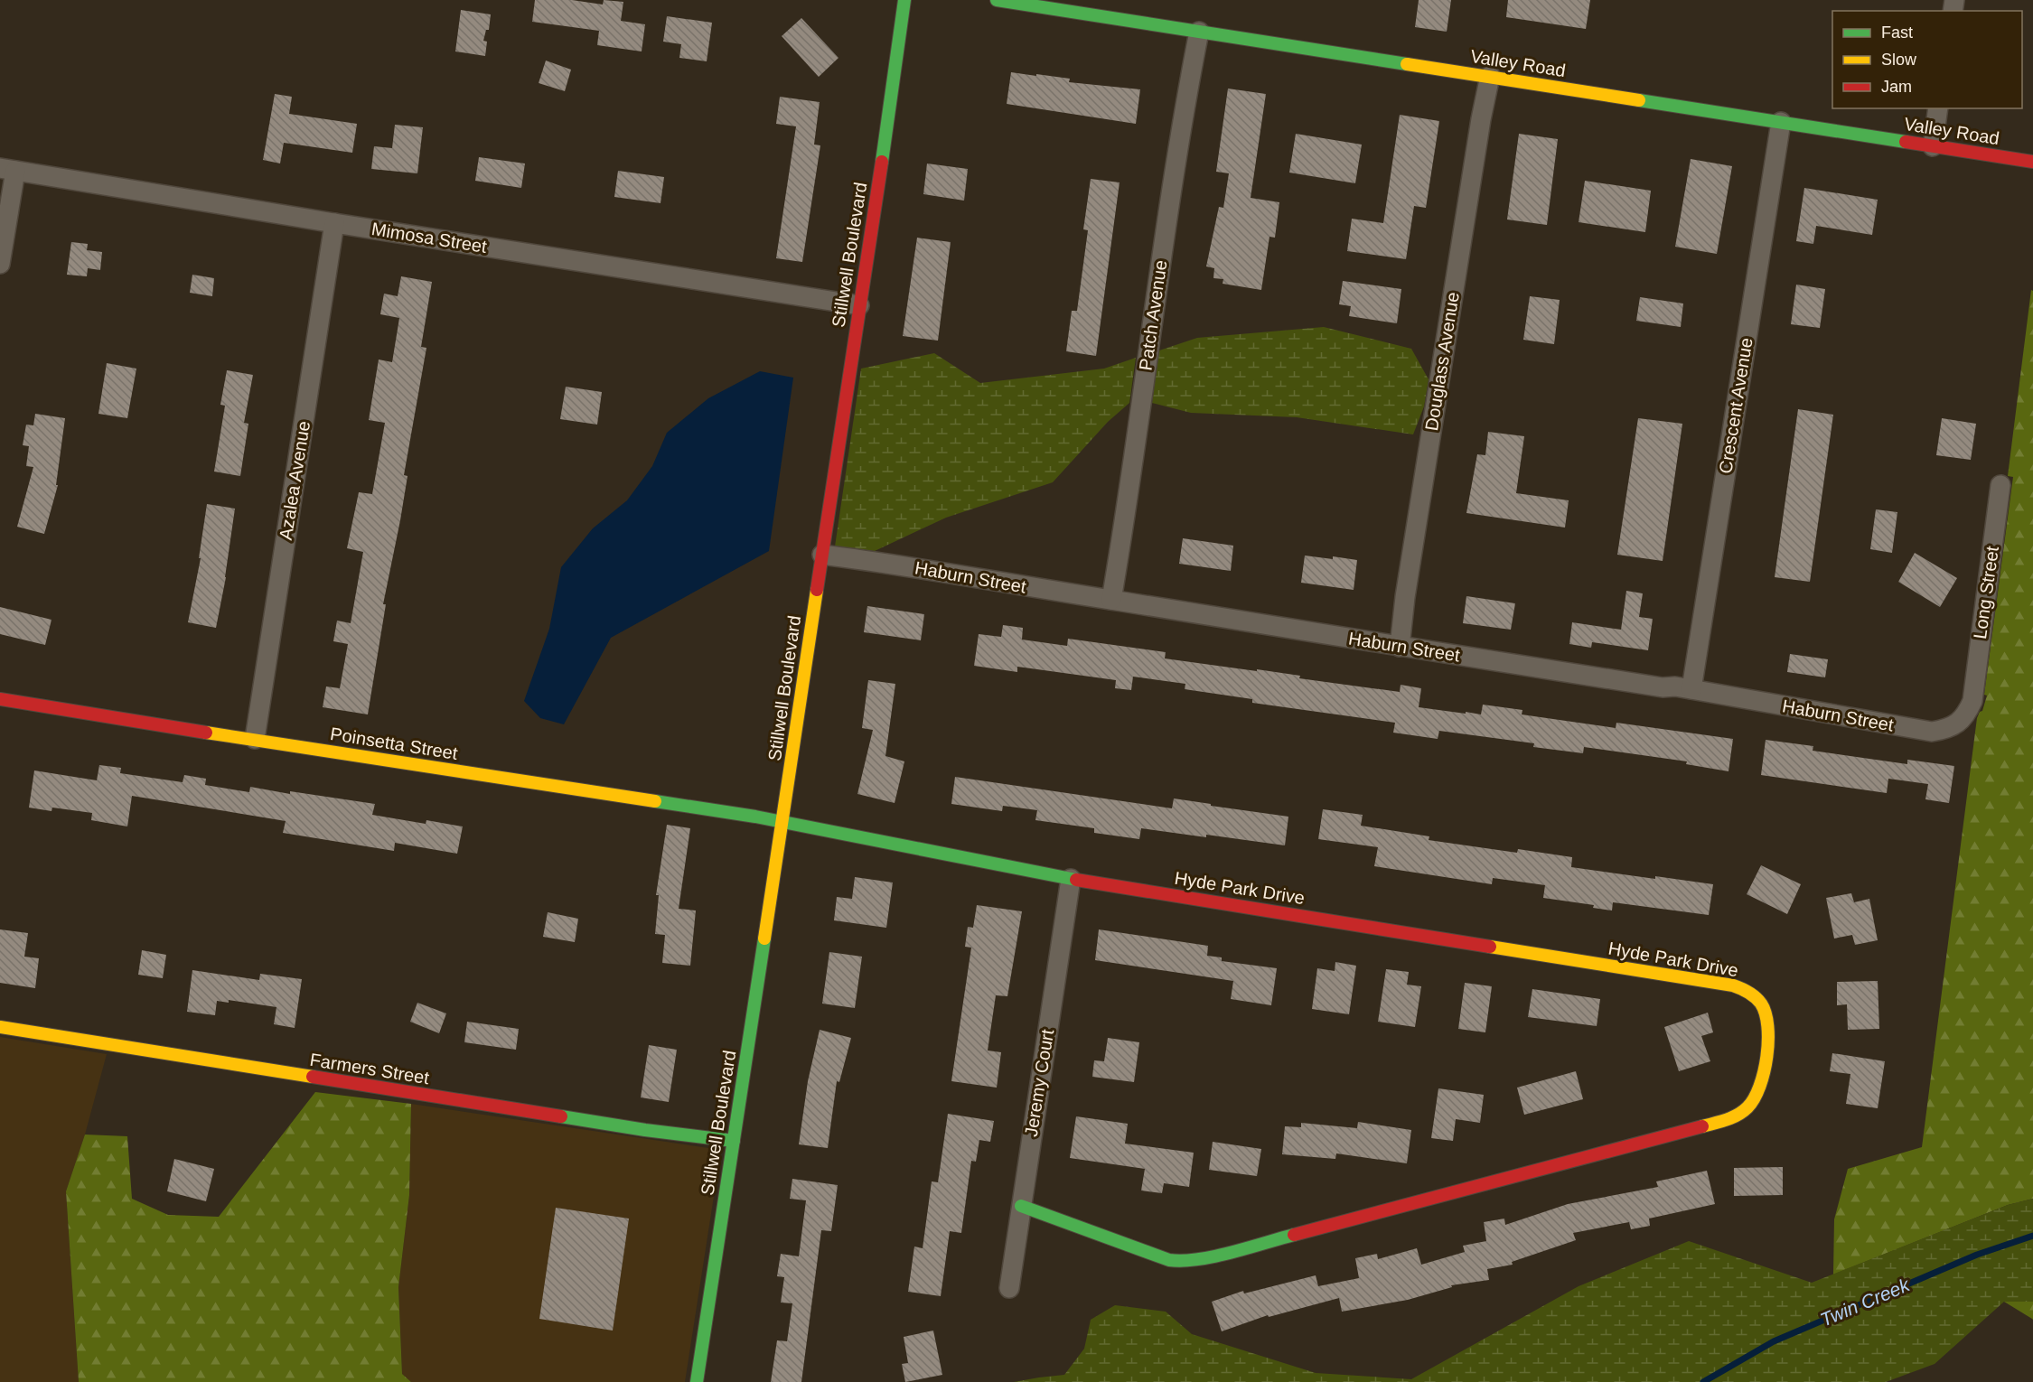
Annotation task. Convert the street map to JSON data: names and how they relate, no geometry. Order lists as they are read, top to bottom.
{
  "streets": {
    "street": [
      "Valley Road",
      "Mimosa Street",
      "Stillwell Boulevard",
      "Patch Avenue",
      "Douglass Avenue",
      "Crescent Avenue",
      "Azalea Avenue",
      "Haburn Street",
      "Long Street",
      "Poinsetta Street",
      "Hyde Park Drive",
      "Farmers Street",
      "Jeremy Court"
    ]
  },
  "crossings": [
    ["Valley Road", "Patch Avenue"],
    ["Valley Road", "Douglass Avenue"],
    ["Valley Road", "Crescent Avenue"],
    ["Mimosa Street", "Stillwell Boulevard"],
    ["Mimosa Street", "Azalea Avenue"],
    ["Stillwell Boulevard", "Haburn Street"],
    ["Stillwell Boulevard", "Poinsetta Street"],
    ["Stillwell Boulevard", "Hyde Park Drive"],
    ["Stillwell Boulevard", "Farmers Street"],
    ["Patch Avenue", "Haburn Street"],
    ["Douglass Avenue", "Haburn Street"],
    ["Crescent Avenue", "Haburn Street"],
    ["Azalea Avenue", "Poinsetta Street"],
    ["Haburn Street", "Long Street"],
    ["Poinsetta Street", "Hyde Park Drive"],
    ["Hyde Park Drive", "Jeremy Court"]
  ],
  "water": ["Twin Creek"],
  "legend": ["Fast", "Slow", "Jam"]
}
